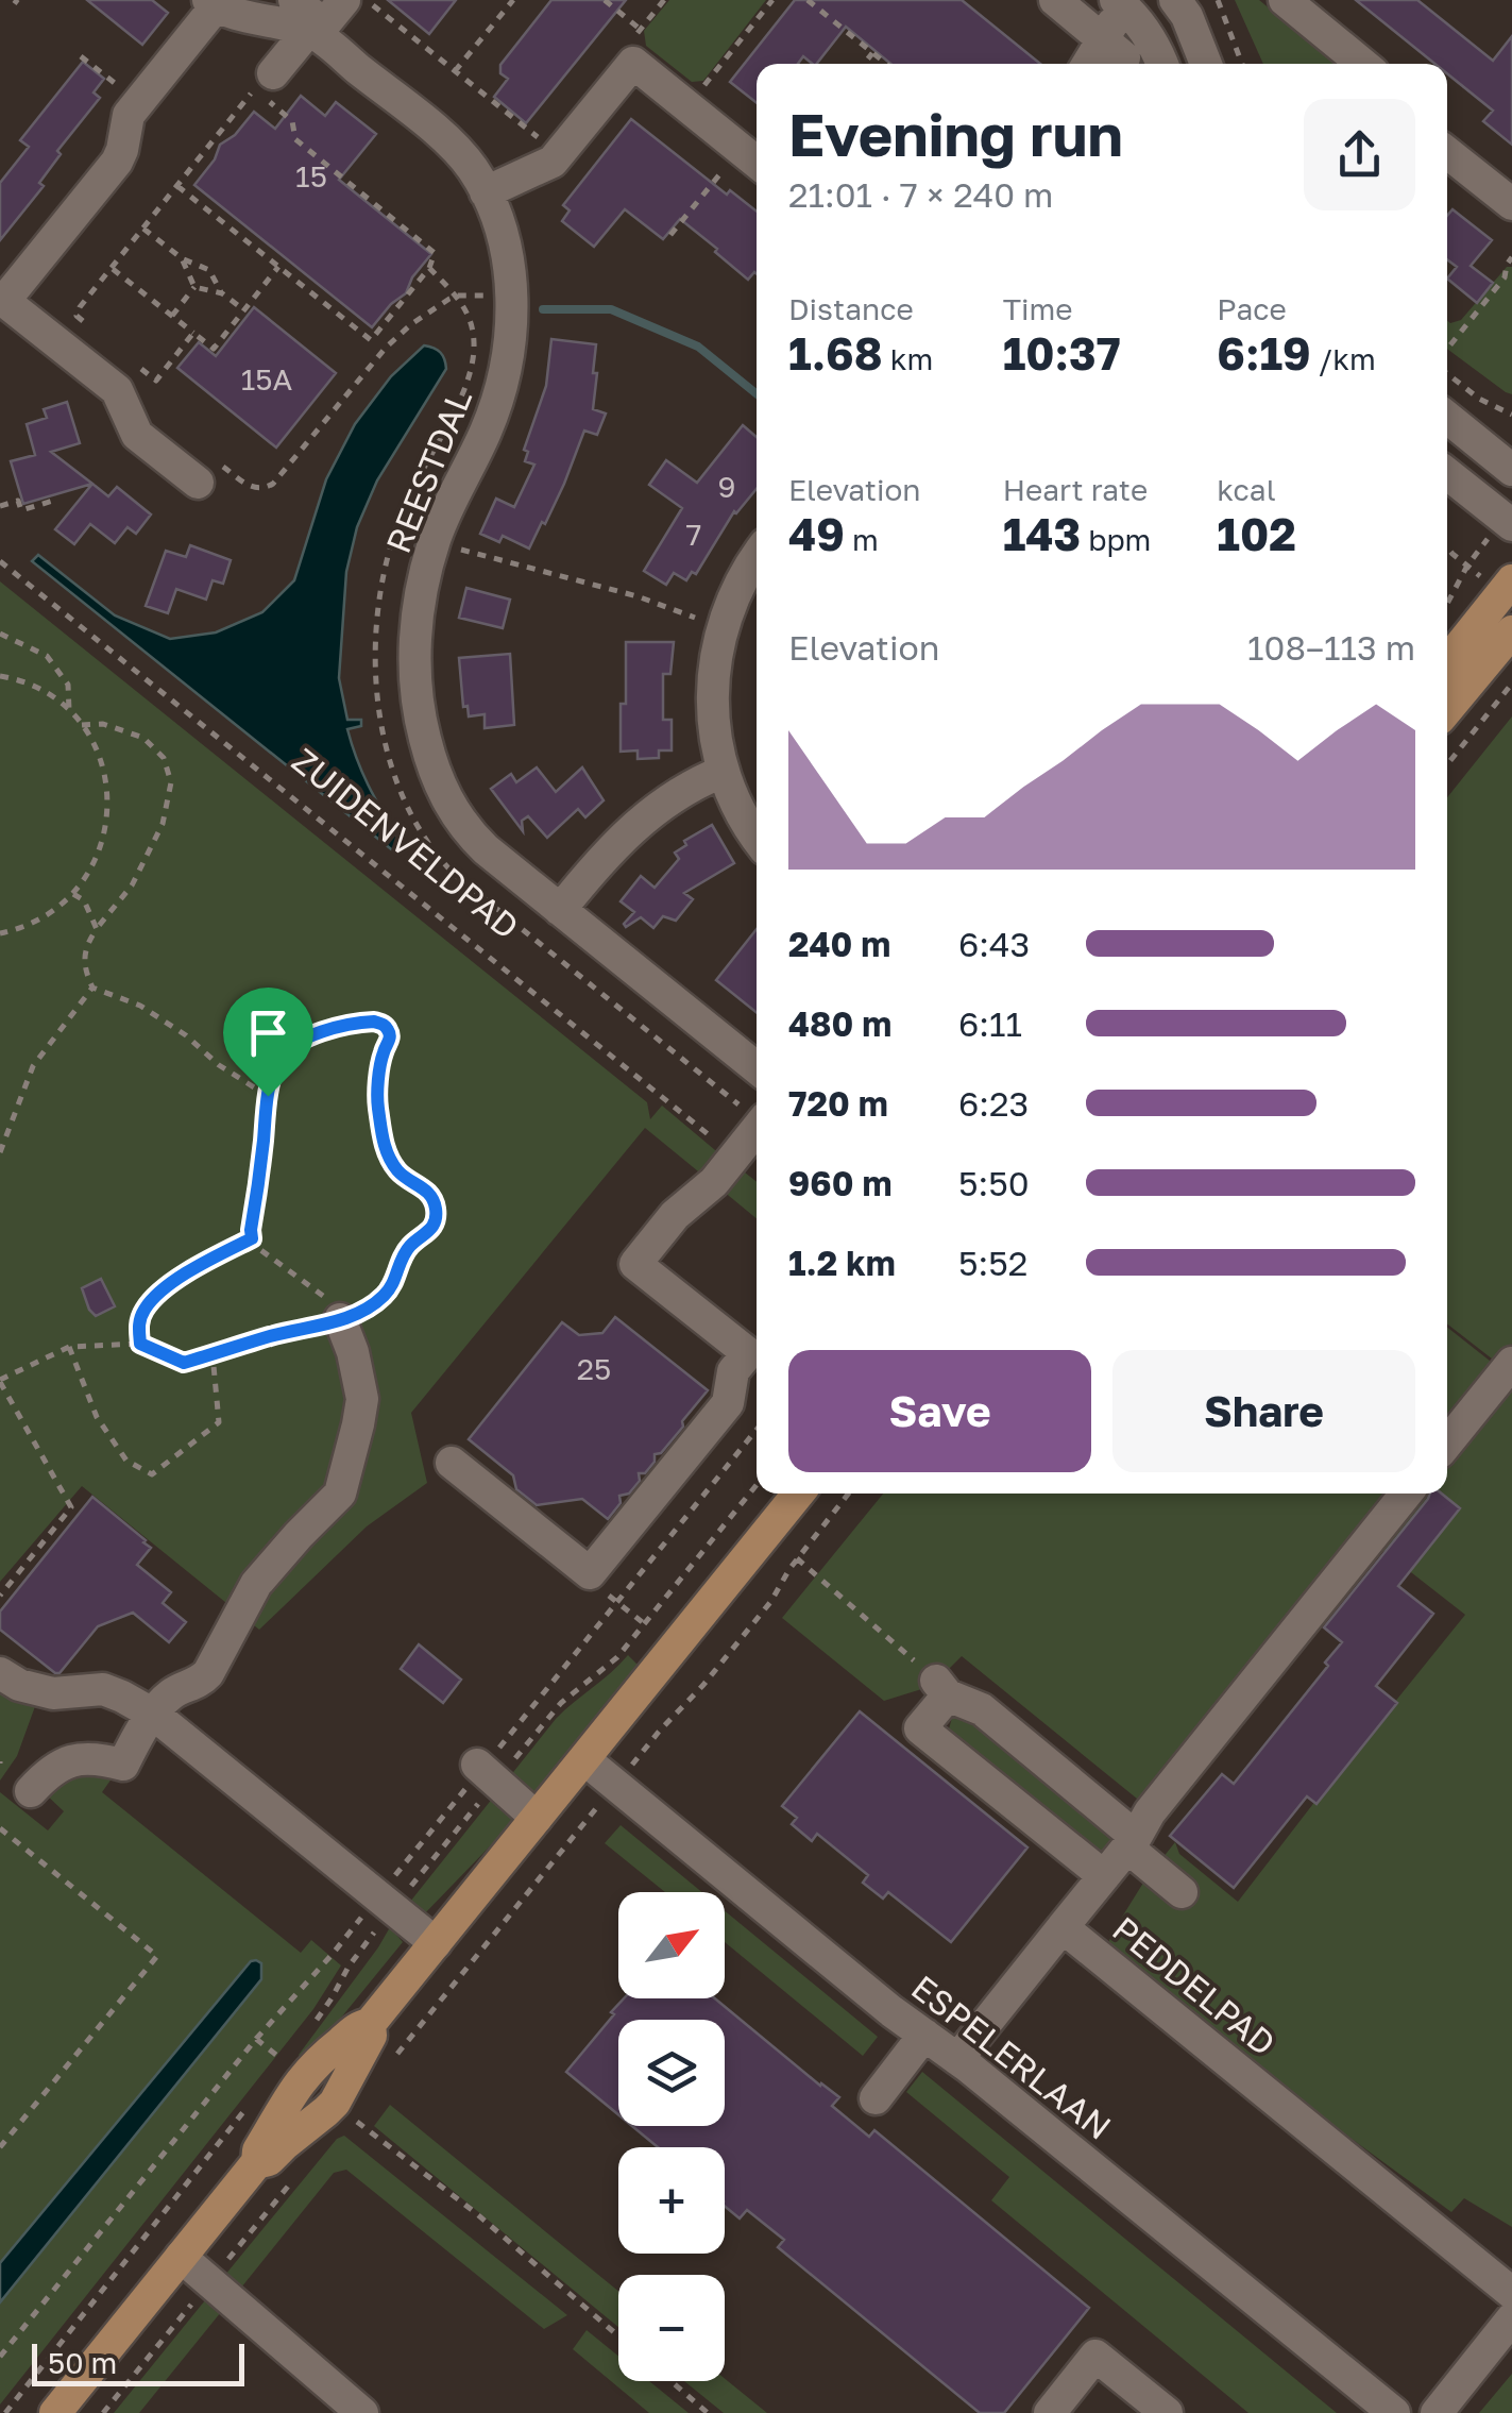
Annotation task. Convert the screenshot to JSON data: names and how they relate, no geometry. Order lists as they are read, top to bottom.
{
  "streets": {
    "street": ["REESTDAL", "PEDDELPAD", "ESPELERLAAN"],
    "path": ["ZUIDENVELDPAD"]
  },
  "house_numbers": [
    "15",
    "15A",
    "9",
    "7",
    "25"
  ],
  "scale_bar": "50 m",
  "north": "top right",
  "page": {
    "heading": ["Evening run", "21:01 · 7 × 240 m"],
    "stats": [
      ["Distance", "1.68 km"],
      ["Time", "10:37"],
      ["Pace", "6:19 /km"],
      ["Elevation", "49 m"],
      ["Heart rate", "143 bpm"],
      ["kcal", "102"]
    ],
    "chart": ["Elevation", "108–113 m"],
    "list": [
      {
        "name": "240 m",
        "note": "6:43"
      },
      {
        "name": "480 m",
        "note": "6:11"
      },
      {
        "name": "720 m",
        "note": "6:23"
      },
      {
        "name": "960 m",
        "note": "5:50"
      },
      {
        "name": "1.2 km",
        "note": "5:52"
      }
    ],
    "buttons": ["Save", "Share"],
    "map_buttons": ["+", "−"],
    "scale": "50 m"
  }
}
